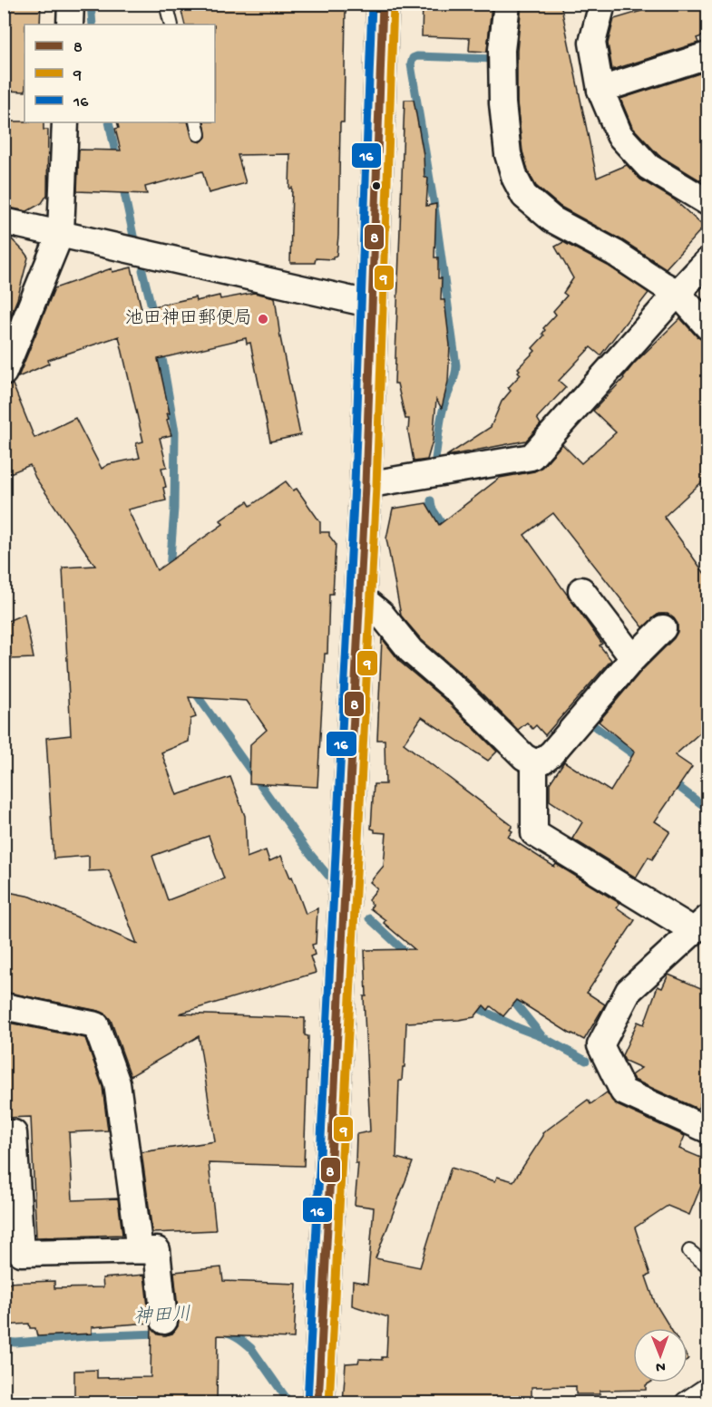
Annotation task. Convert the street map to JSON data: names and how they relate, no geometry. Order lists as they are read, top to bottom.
{
  "water": ["神田川"],
  "places": ["池田神田郵便局"],
  "lines": ["transit line 8", "transit line 9", "transit line 16"],
  "legend": ["8", "9", "16"],
  "north": "bottom"
}
